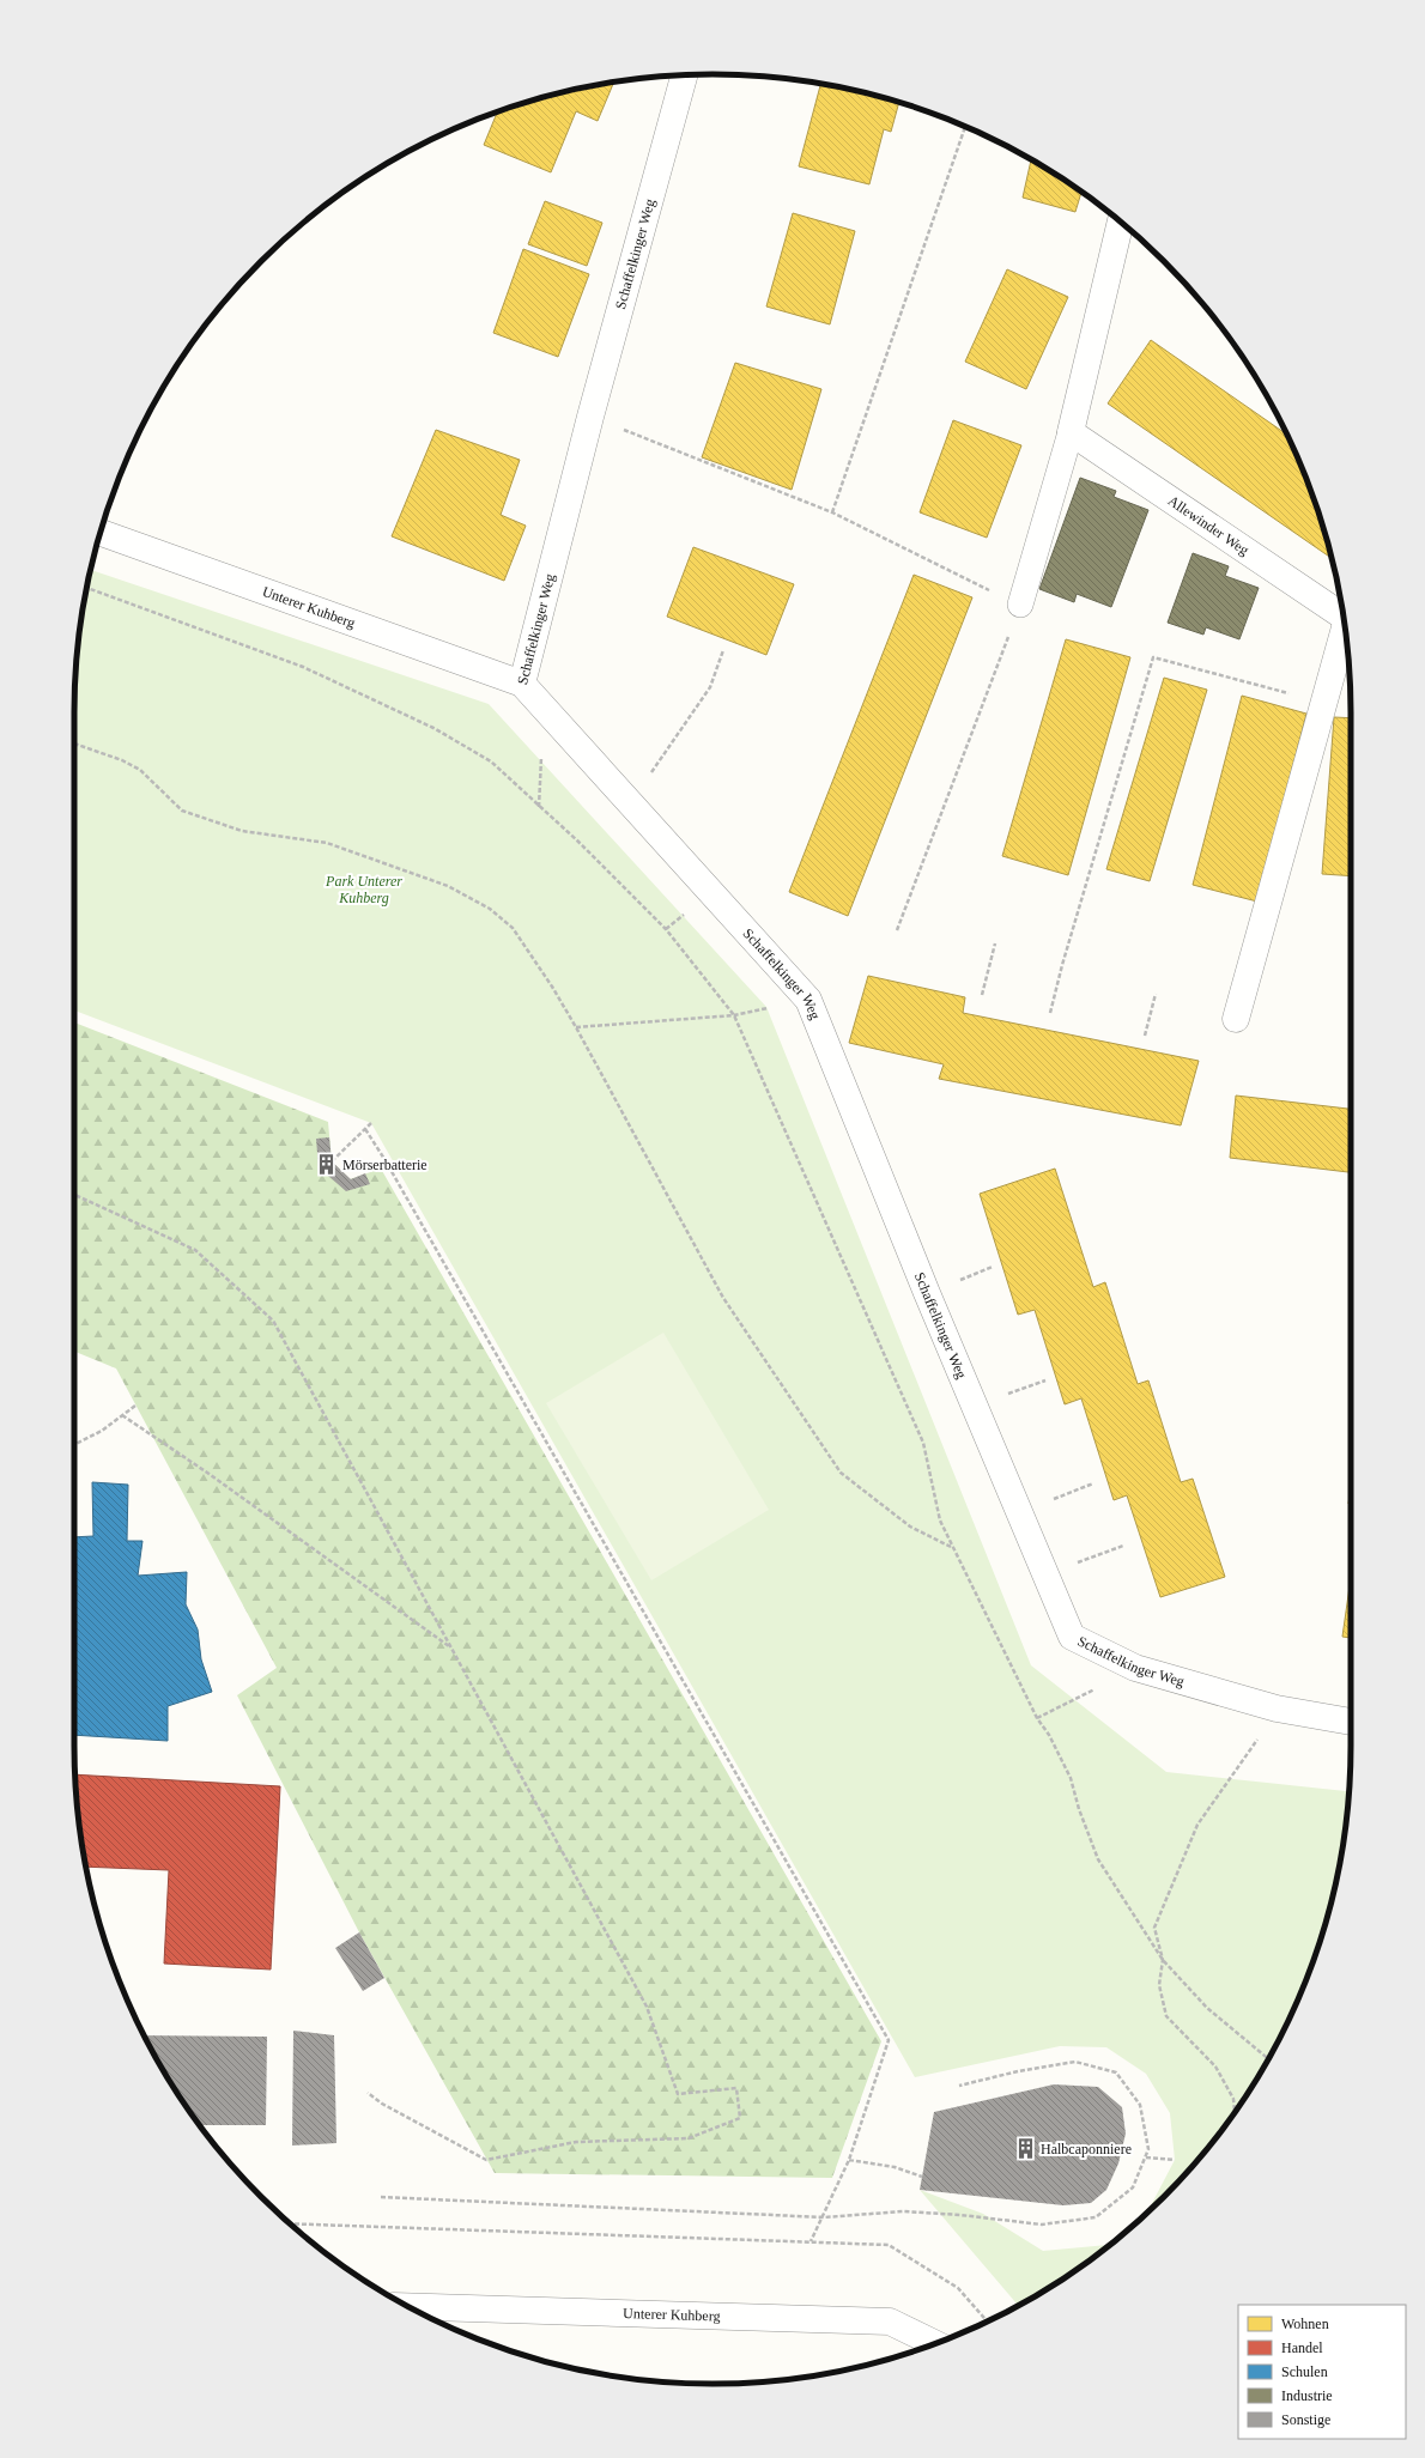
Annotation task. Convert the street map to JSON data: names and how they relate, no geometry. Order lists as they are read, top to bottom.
{
  "streets": {
    "street": ["Schaffelkinger Weg", "Allewinder Weg", "Unterer Kuhberg"]
  },
  "crossings": [
    ["Schaffelkinger Weg", "Unterer Kuhberg"]
  ],
  "parks": ["Park Unterer Kuhberg"],
  "places": {
    "building": ["Mörserbatterie", "Halbcaponniere"]
  },
  "legend": [
    "Wohnen",
    "Handel",
    "Schulen",
    "Industrie",
    "Sonstige"
  ]
}
